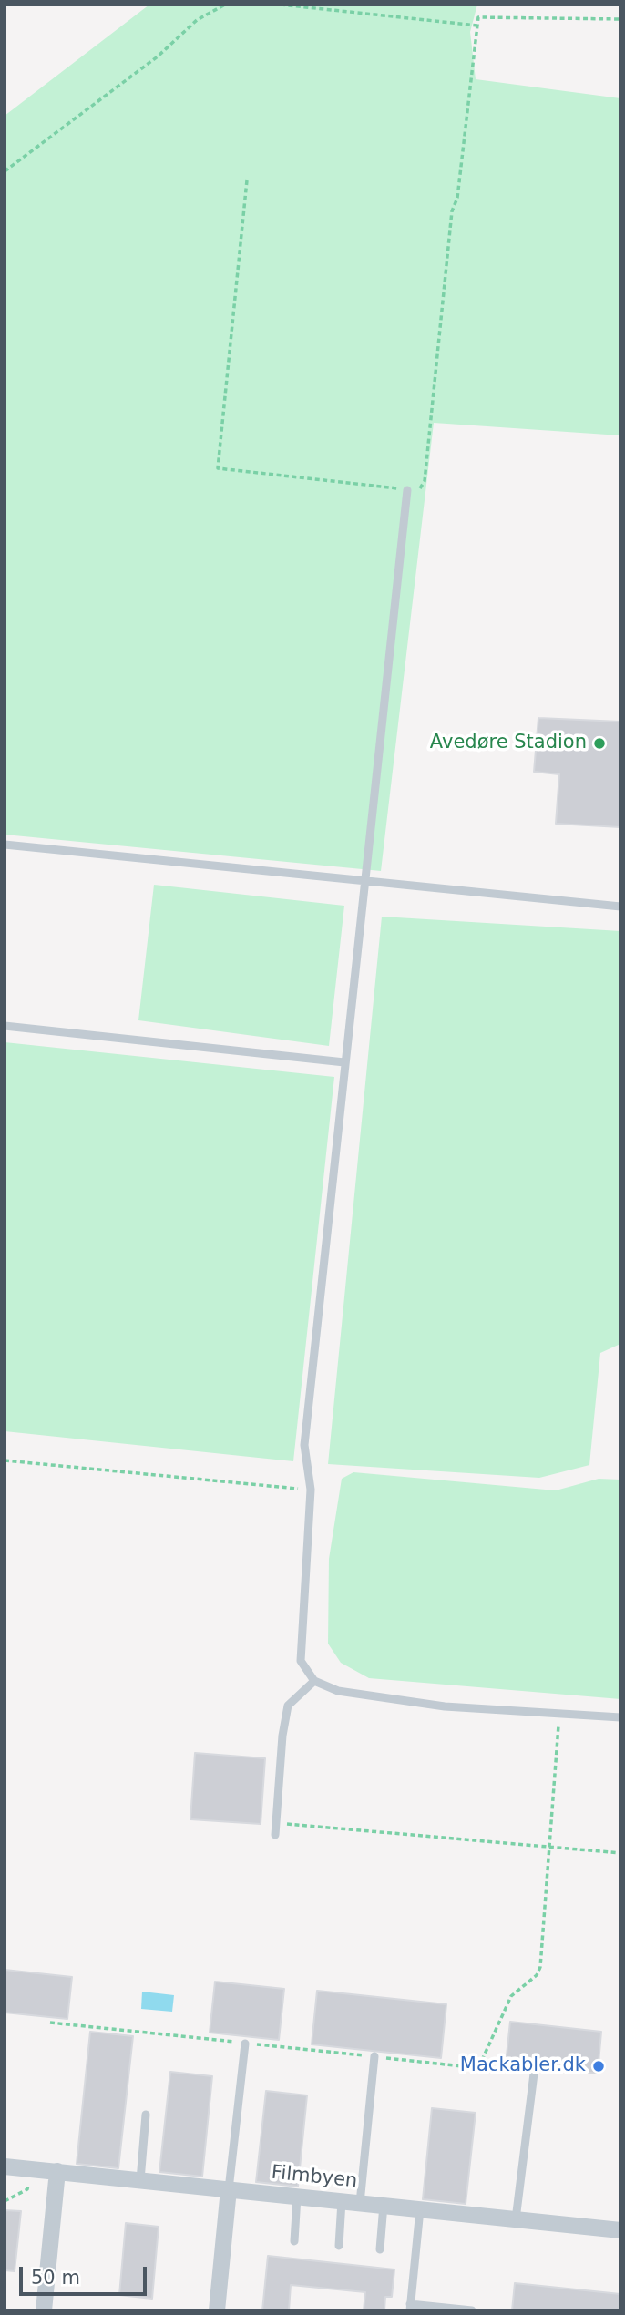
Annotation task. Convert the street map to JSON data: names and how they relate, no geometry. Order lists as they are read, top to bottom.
{
  "streets": {
    "street": ["Filmbyen"]
  },
  "places": ["Avedøre Stadion", "Mackabler.dk"],
  "scale_bar": "50 m"
}
